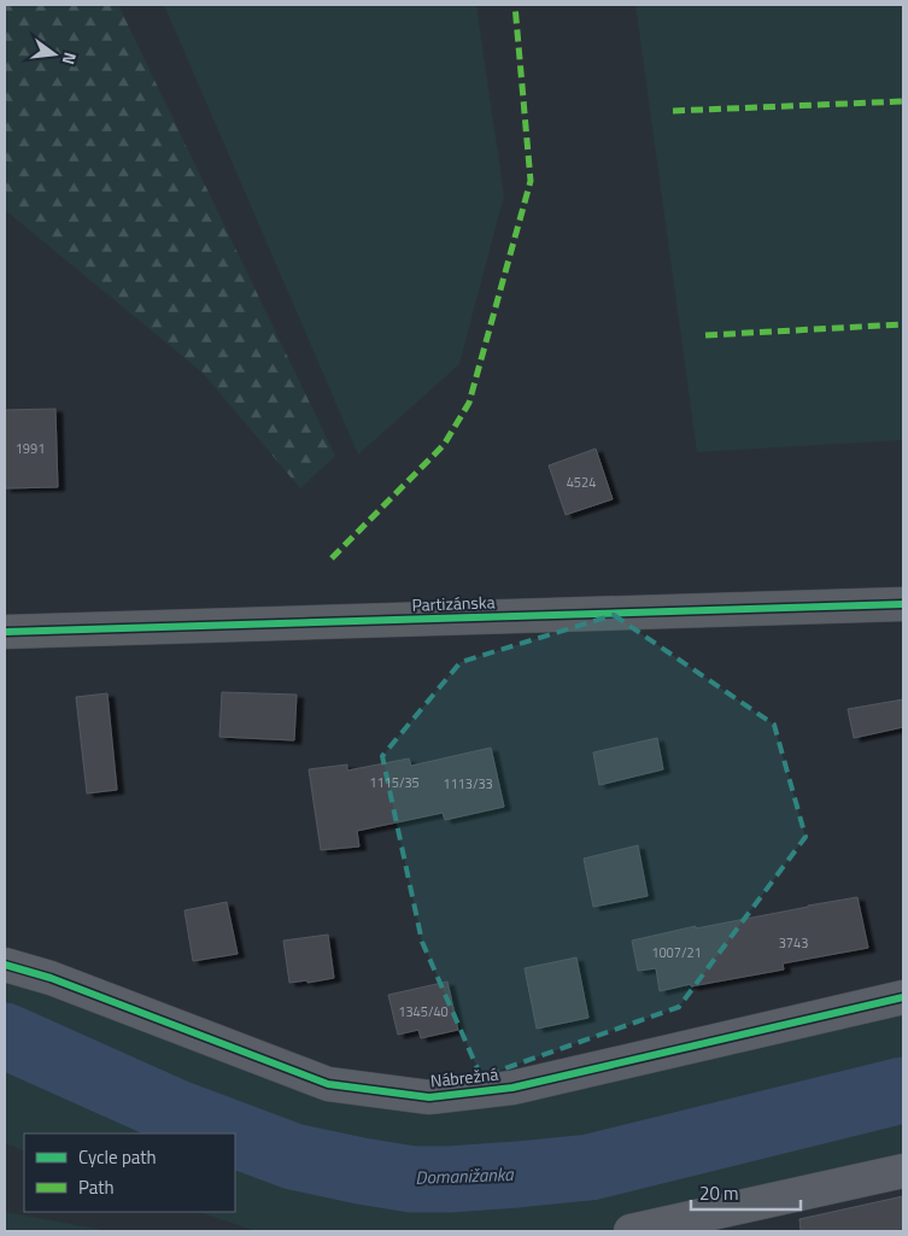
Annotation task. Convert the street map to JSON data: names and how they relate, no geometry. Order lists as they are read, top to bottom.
{
  "streets": {
    "main road": ["Partizánska"],
    "street": ["Nábrežná"]
  },
  "water": ["Domanižanka"],
  "house_numbers": [
    "1991",
    "4524",
    "1115/35",
    "1113/33",
    "3743",
    "1007/21",
    "1345/40"
  ],
  "legend": ["Cycle path", "Path"],
  "scale_bar": "20 m",
  "north": "right"
}
